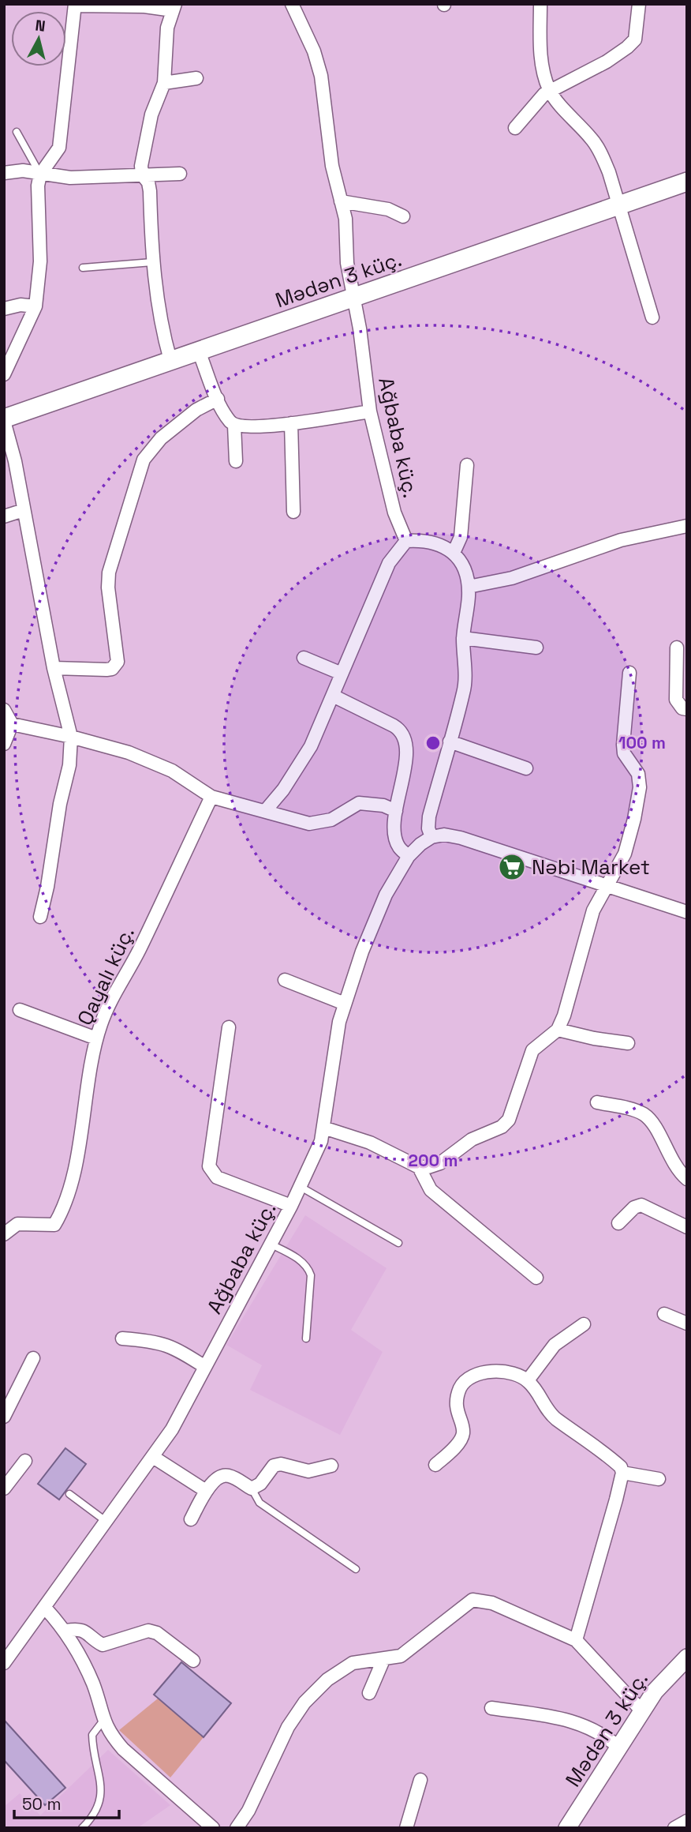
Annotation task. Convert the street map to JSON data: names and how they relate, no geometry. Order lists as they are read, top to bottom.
{
  "streets": {
    "main road": ["Mədən 3 küç."],
    "street": ["Ağbaba küç.", "Qayalı küç."]
  },
  "crossings": [
    ["Mədən 3 küç.", "Ağbaba küç."]
  ],
  "places": {
    "supermarket": ["Nəbi Market"]
  },
  "scale_bar": "50 m",
  "north": "top",
  "rings": ["100 m", "200 m"]
}
